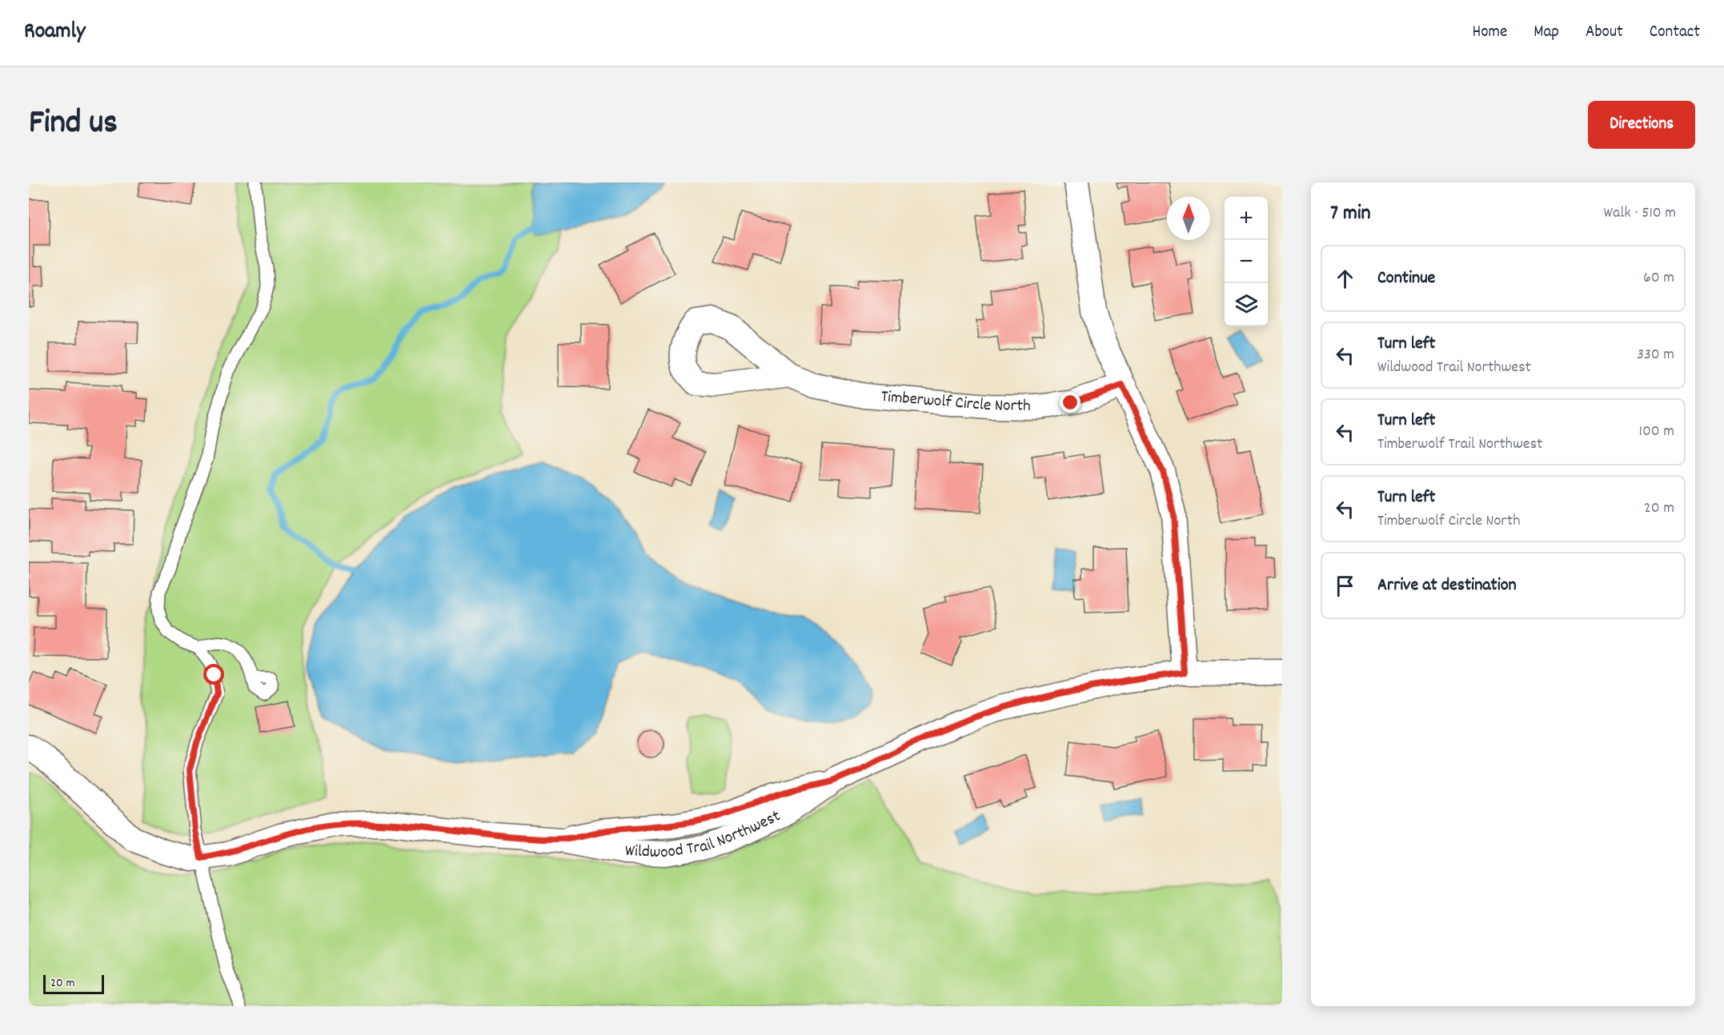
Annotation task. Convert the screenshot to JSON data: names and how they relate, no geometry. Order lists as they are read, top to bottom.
{
  "streets": {
    "street": ["Timberwolf Circle North", "Wildwood Trail Northwest"]
  },
  "scale_bar": "20 m",
  "north": "top",
  "page": {
    "header": "Roamly",
    "nav": [
      "Home",
      "Map",
      "About",
      "Contact"
    ],
    "title": "Find us",
    "buttons": "Directions",
    "heading": ["7 min", "Walk · 510 m"],
    "map_buttons": ["+", "−"],
    "list": [
      ["Continue", "60 m"],
      ["Turn left", "Wildwood Trail Northwest", "330 m"],
      ["Turn left", "Timberwolf Trail Northwest", "100 m"],
      ["Turn left", "Timberwolf Circle North", "20 m"],
      "Arrive at destination"
    ],
    "scale": "20 m"
  }
}
